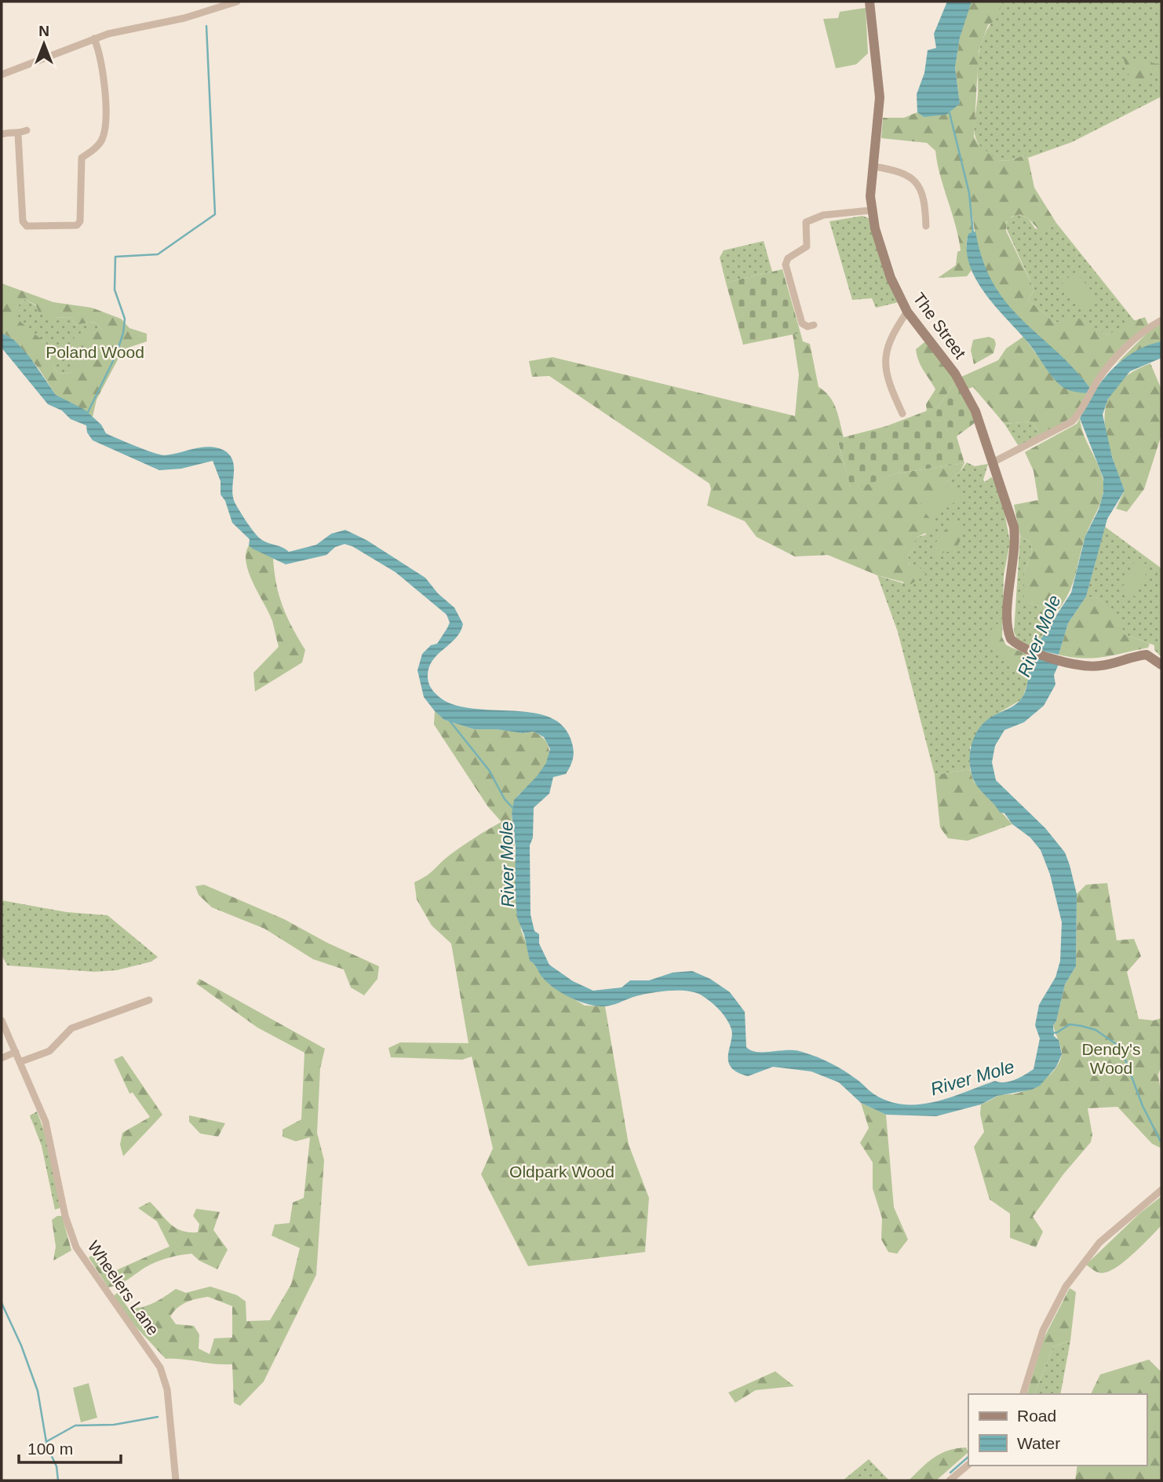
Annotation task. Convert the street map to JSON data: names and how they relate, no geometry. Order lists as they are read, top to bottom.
{
  "streets": {
    "street": ["The Street", "Wheelers Lane"]
  },
  "water": ["River Mole"],
  "parks": ["Poland Wood", "Dendy's Wood", "Oldpark Wood"],
  "legend": ["Road", "Water"],
  "scale_bar": "100 m",
  "north": "top"
}
